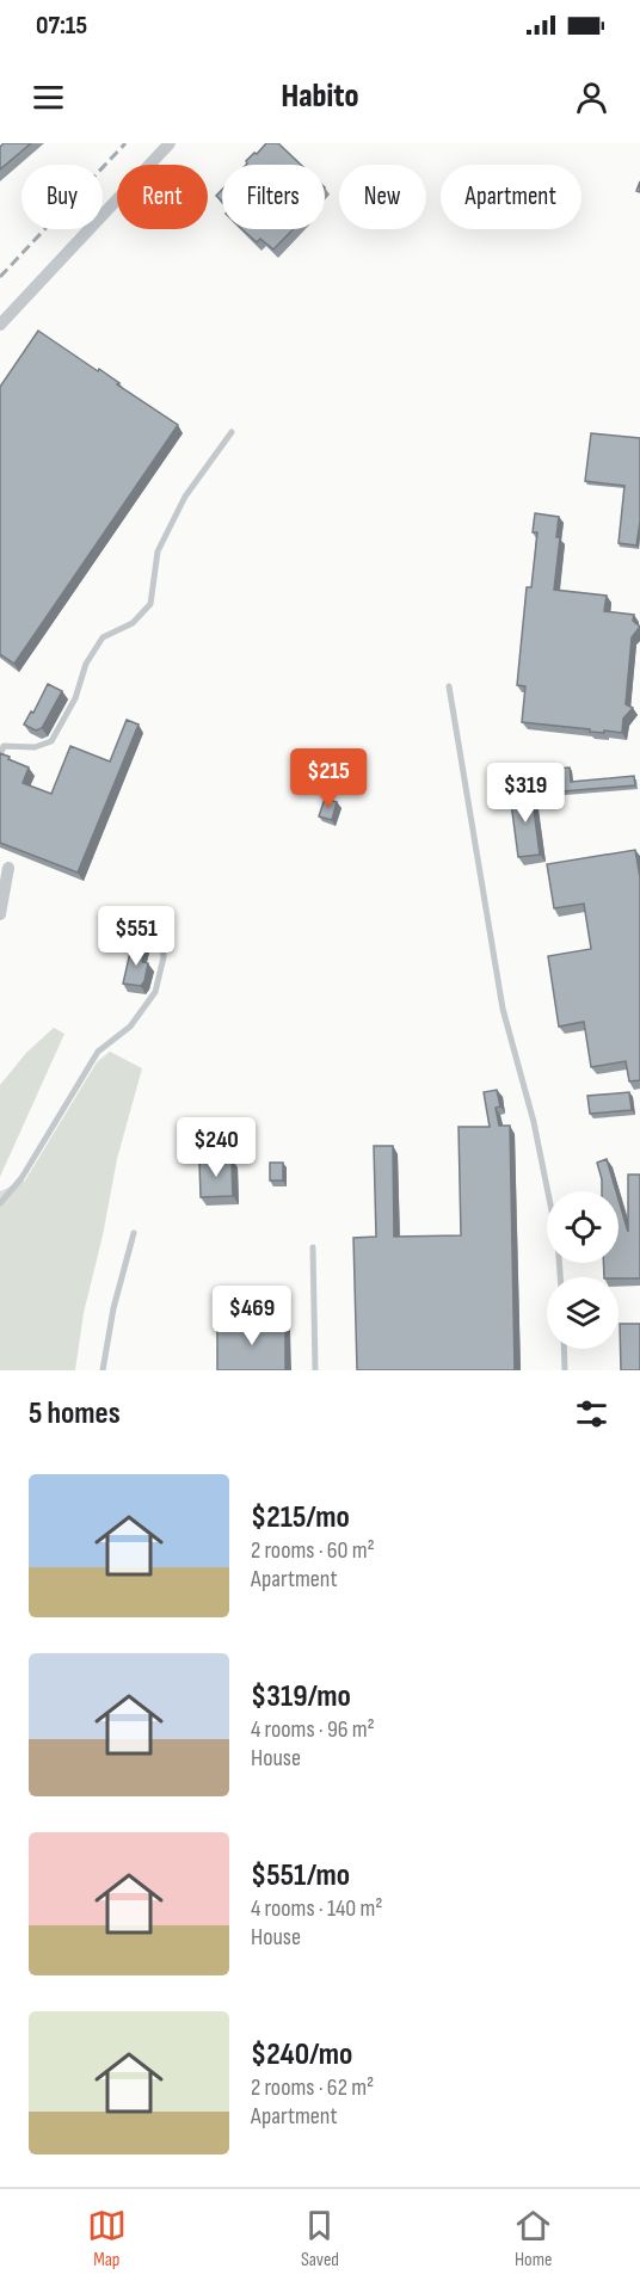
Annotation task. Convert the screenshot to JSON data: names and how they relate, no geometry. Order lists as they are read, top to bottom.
{
  "page": {
    "status": "07:15",
    "header": "Habito",
    "chip": [
      "Buy",
      "Rent",
      "Filters",
      "New",
      "Apartment"
    ],
    "price": [
      "$215",
      "$319",
      "$551",
      "$240",
      "$469"
    ],
    "heading": "5 homes",
    "list": [
      {
        "name": "$215/mo",
        "note": "2 rooms · 60 m² · Apartment"
      },
      {
        "name": "$319/mo",
        "note": "4 rooms · 96 m² · House"
      },
      {
        "name": "$551/mo",
        "note": "4 rooms · 140 m² · House"
      },
      {
        "name": "$240/mo",
        "note": "2 rooms · 62 m² · Apartment"
      }
    ],
    "tabs": ["Map", "Saved", "Home"]
  }
}
